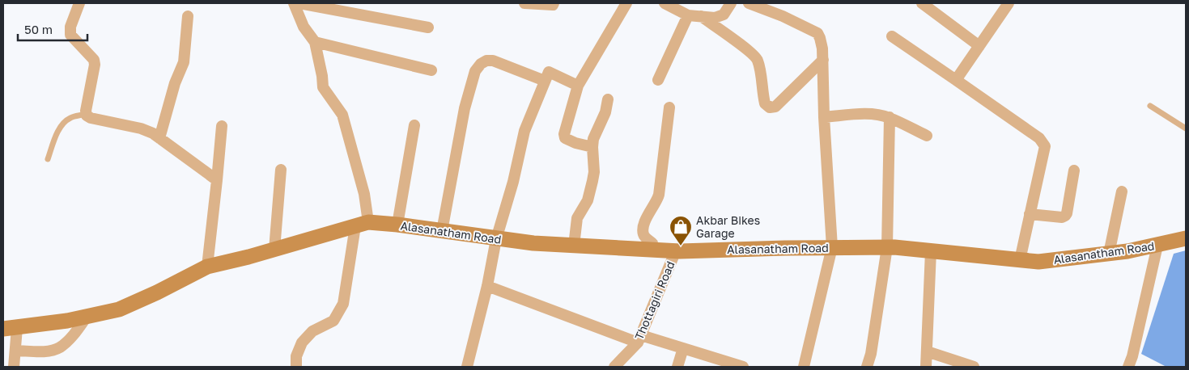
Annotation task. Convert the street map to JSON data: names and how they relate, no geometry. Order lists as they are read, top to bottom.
{
  "streets": {
    "main road": ["Alasanatham Road"],
    "street": ["Thottagiri Road"]
  },
  "crossings": [
    ["Alasanatham Road", "Thottagiri Road"]
  ],
  "places": {
    "shop": ["Akbar Bikes Garage"]
  },
  "scale_bar": "50 m"
}
